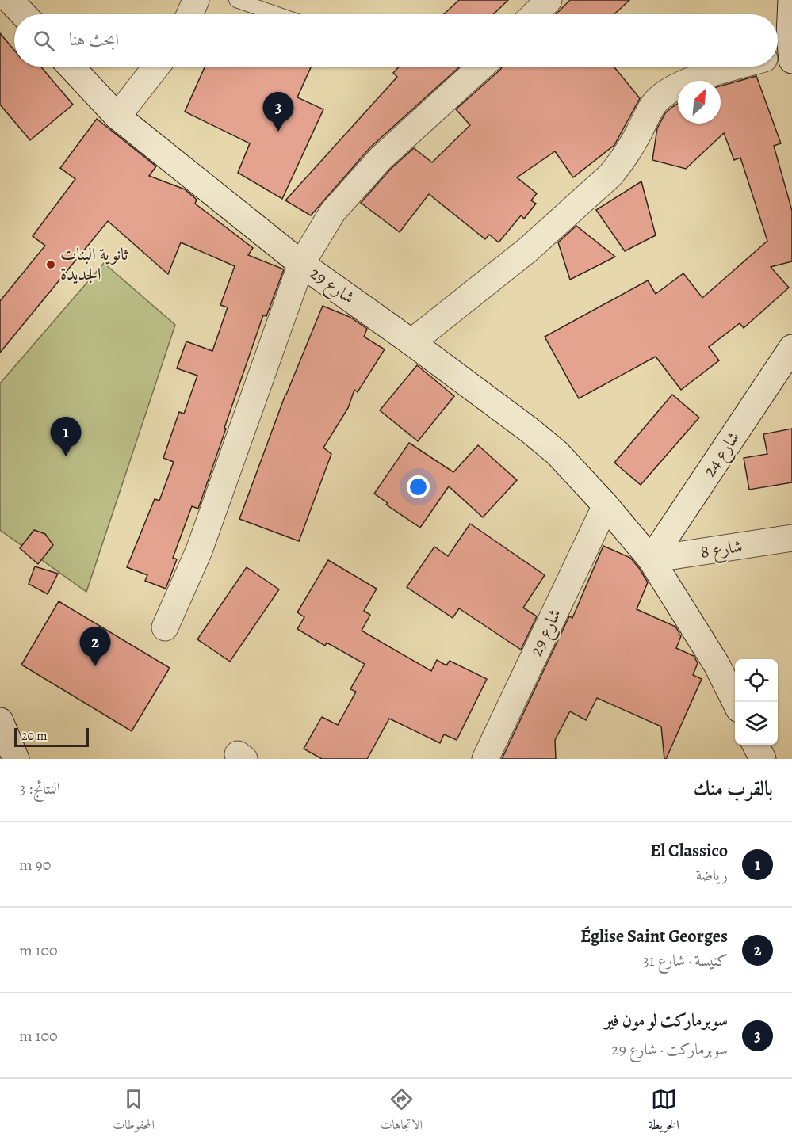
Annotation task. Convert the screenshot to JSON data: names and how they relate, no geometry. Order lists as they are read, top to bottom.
{
  "streets": {
    "street": ["شارع 29", "شارع 24", "شارع 8"]
  },
  "crossings": [
    ["شارع 29", "شارع 24"],
    ["شارع 29", "شارع 8"],
    ["شارع 24", "شارع 8"]
  ],
  "places": ["ثانوية البنات الجديدة"],
  "scale_bar": "20 m",
  "north": "top right",
  "page": {
    "search": "ابحث هنا",
    "pins": ["3", "1", "2"],
    "scale": "20 m",
    "heading": ["بالقرب منك", "النتائج: 3"],
    "list": [
      {
        "mark": "1",
        "name": "El Classico",
        "note": "رياضة",
        "value": "90 m"
      },
      {
        "mark": "2",
        "name": "Église Saint Georges",
        "note": "كنيسة · شارع 31",
        "value": "100 m"
      },
      {
        "mark": "3",
        "name": "سوبرماركت لو مون فير",
        "note": "سوبرماركت · شارع 29",
        "value": "100 m"
      }
    ],
    "nav": ["الخريطة", "الاتجاهات", "المحفوظات"]
  }
}
